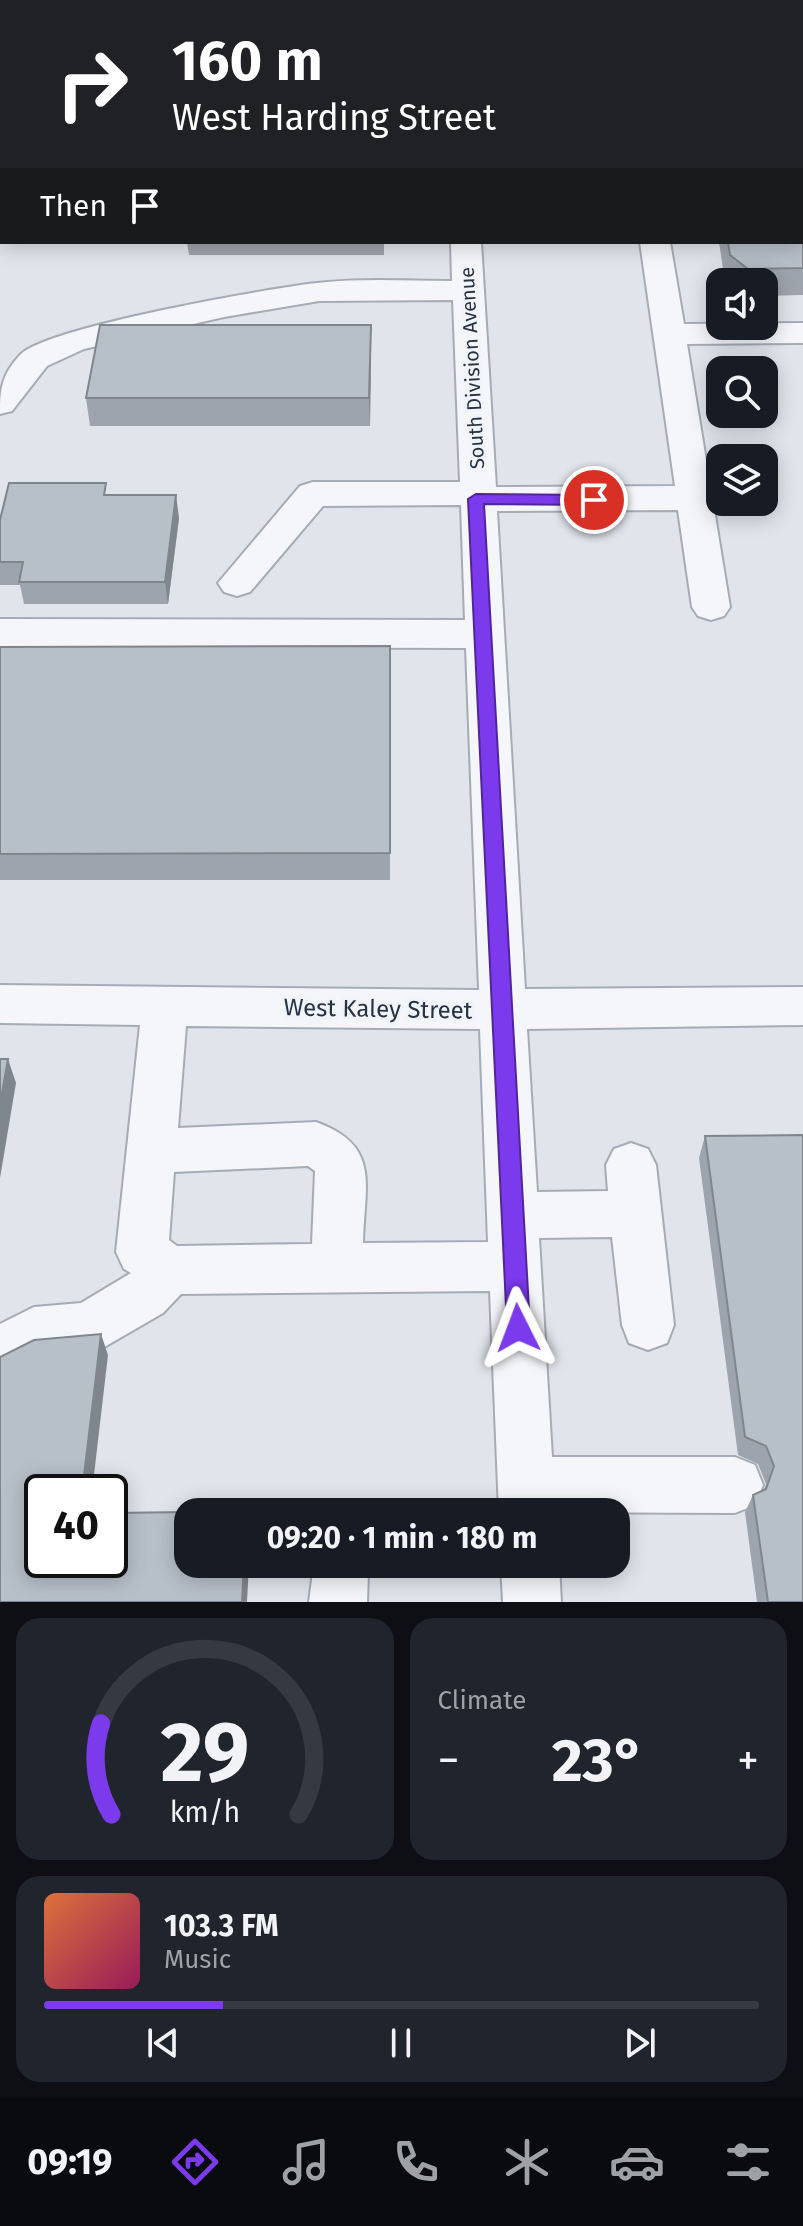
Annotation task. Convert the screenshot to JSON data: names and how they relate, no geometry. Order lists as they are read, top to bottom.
{
  "streets": {
    "street": ["South Division Avenue", "West Kaley Street"]
  },
  "crossings": [
    ["South Division Avenue", "West Kaley Street"]
  ],
  "page": {
    "turn": ["160 m", "West Harding Street"],
    "then": "Then",
    "limit": "40",
    "trip": "09:20 · 1 min · 180 m",
    "tile": "Climate",
    "heat": ["−", "23°", "+"],
    "song": ["103.3 FM", "Music"],
    "tabs": "09:19",
    "gauge": ["29", "km/h"]
  }
}
